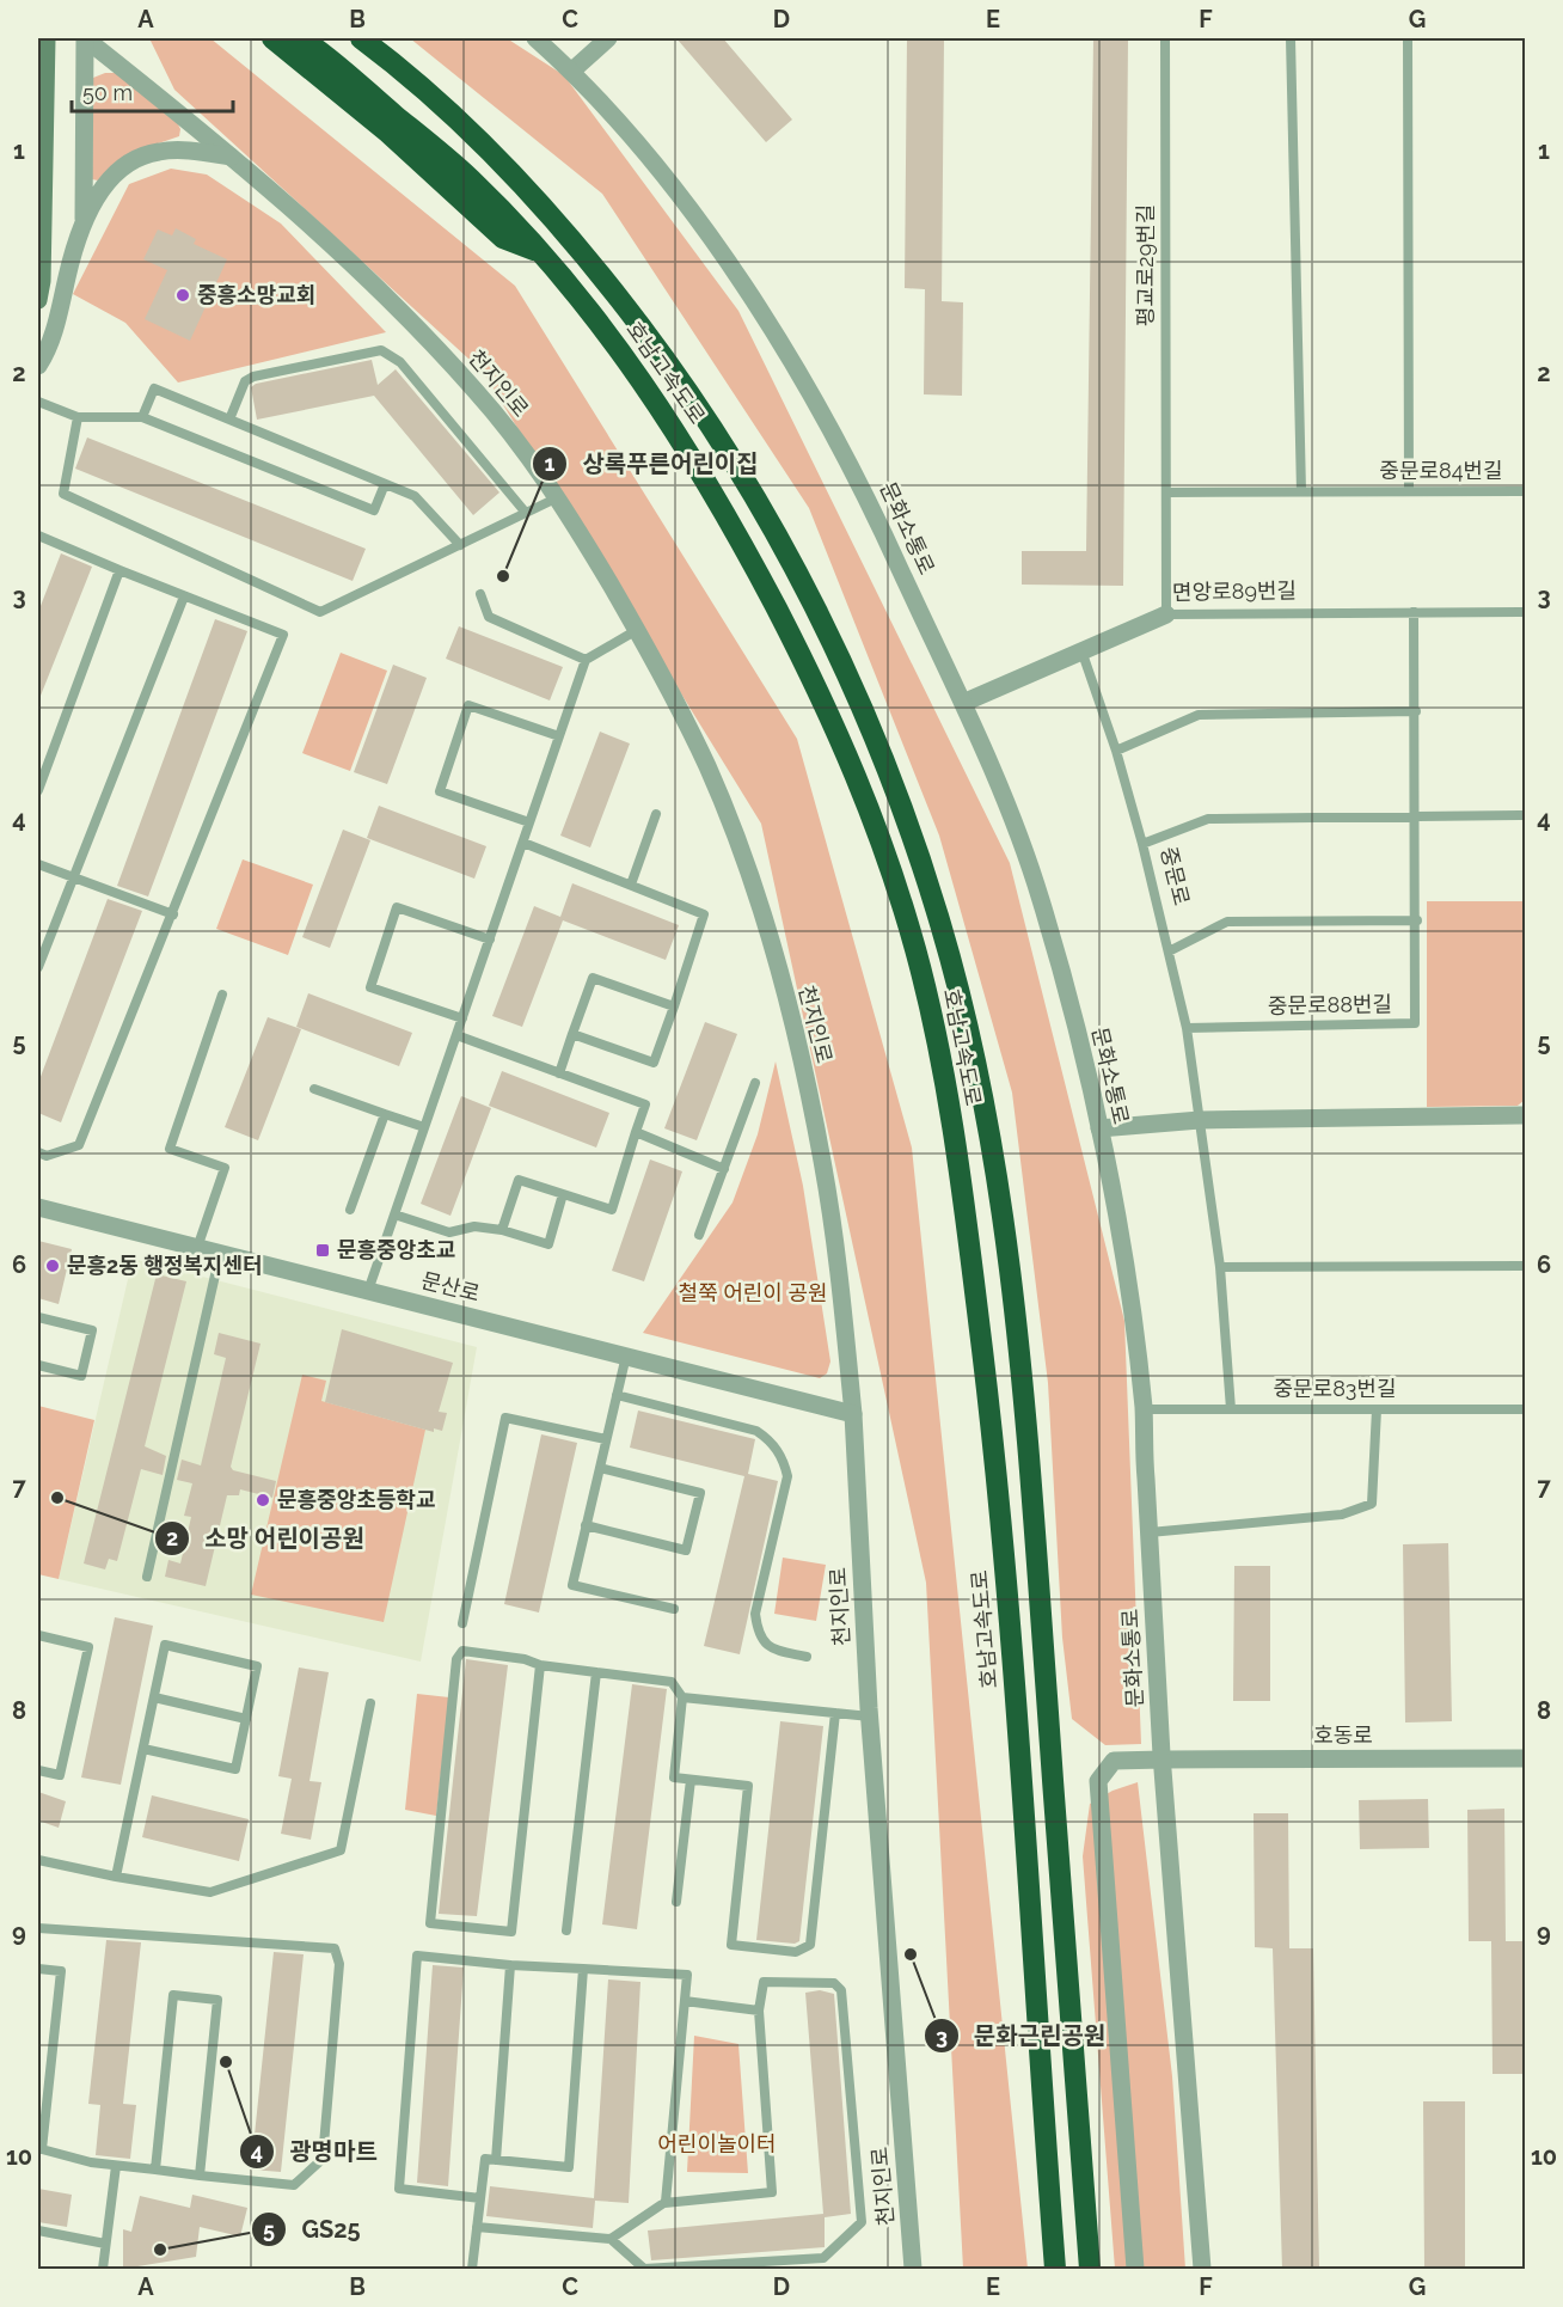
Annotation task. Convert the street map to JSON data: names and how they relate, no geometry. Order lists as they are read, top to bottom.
{
  "streets": {
    "highway": ["호남고속도로"],
    "street": [
      "천지인로",
      "문화소통로",
      "면앙로89번길",
      "문산로",
      "호동로"
    ],
    "lane": [
      "평교로29번길",
      "중문로84번길",
      "중문로",
      "중문로88번길",
      "중문로83번길"
    ]
  },
  "crossings": [
    ["평교로29번길", "면앙로89번길"],
    ["천지인로", "문산로"],
    ["문화소통로", "면앙로89번길"],
    ["문화소통로", "중문로83번길"],
    ["문화소통로", "호동로"],
    ["면앙로89번길", "중문로"],
    ["면앙로89번길", "중문로88번길"],
    ["중문로", "중문로88번길"],
    ["중문로", "중문로83번길"]
  ],
  "parks": ["철쭉 어린이 공원", "어린이놀이터"],
  "places": {
    "other": [
      "중흥소망교회",
      "상록푸른어린이집",
      "문흥2동 행정복지센터",
      "소망 어린이공원",
      "문흥중앙초등학교",
      "문화근린공원",
      "광명마트",
      "GS25"
    ],
    "transit": ["문흥중앙초교"]
  },
  "scale_bar": "50 m",
  "grid": {
    "columns": [
      "A",
      "B",
      "C",
      "D",
      "E",
      "F",
      "G"
    ],
    "rows": [
      "1",
      "2",
      "3",
      "4",
      "5",
      "6",
      "7",
      "8",
      "9",
      "10"
    ]
  }
}
